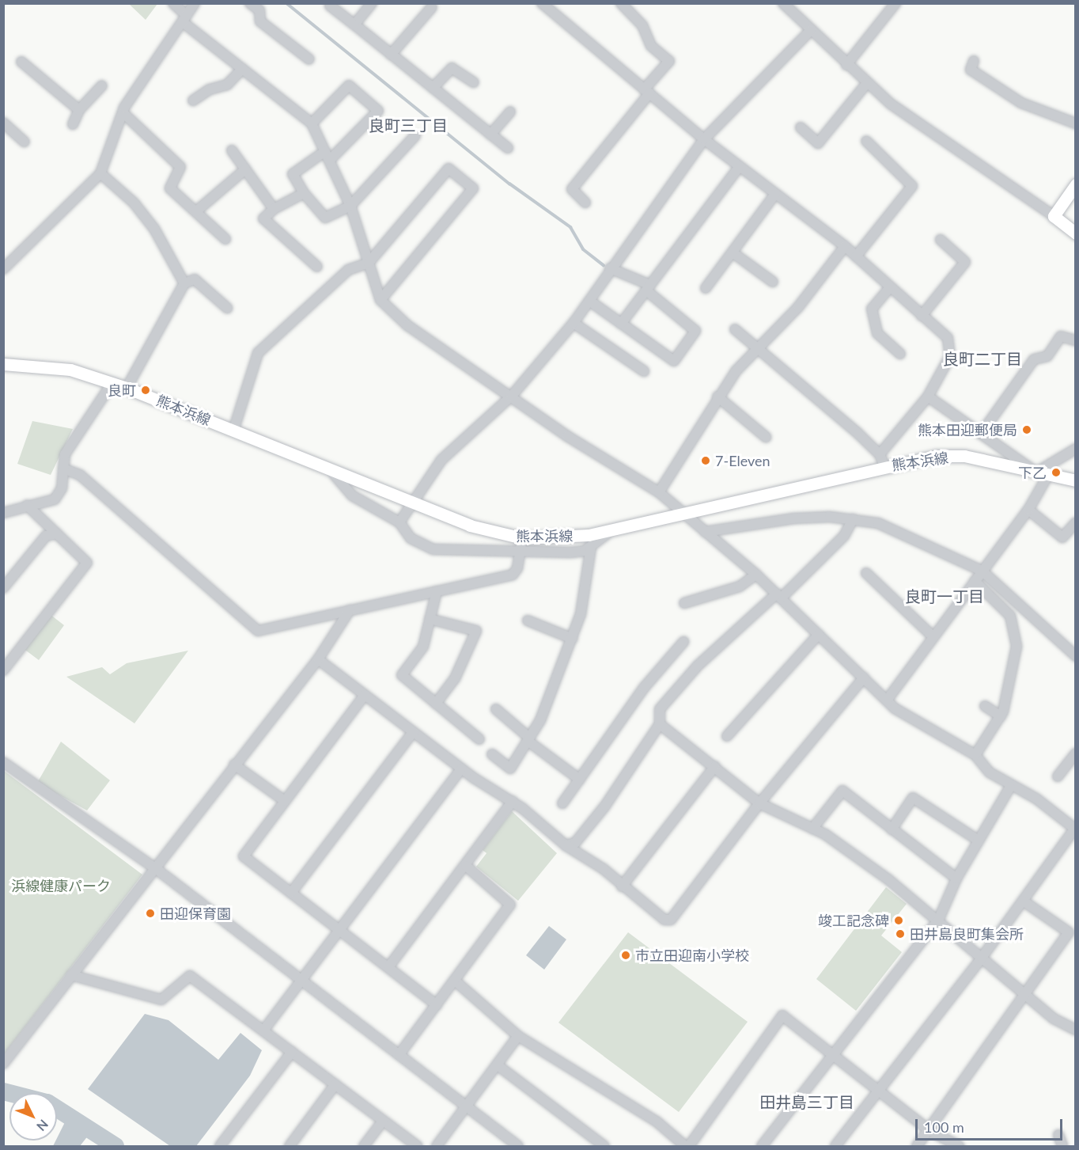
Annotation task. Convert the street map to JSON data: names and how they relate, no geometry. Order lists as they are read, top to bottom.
{
  "streets": {
    "main road": ["熊本浜線"]
  },
  "districts": [
    "良町三丁目",
    "良町二丁目",
    "良町一丁目",
    "田井島三丁目"
  ],
  "parks": ["浜線健康パーク"],
  "places": [
    "良町",
    "熊本田迎郵便局",
    "7-Eleven",
    "下乙",
    "田迎保育園",
    "竣工記念碑",
    "田井島良町集会所",
    "市立田迎南小学校"
  ],
  "scale_bar": "100 m",
  "north": "bottom right"
}
